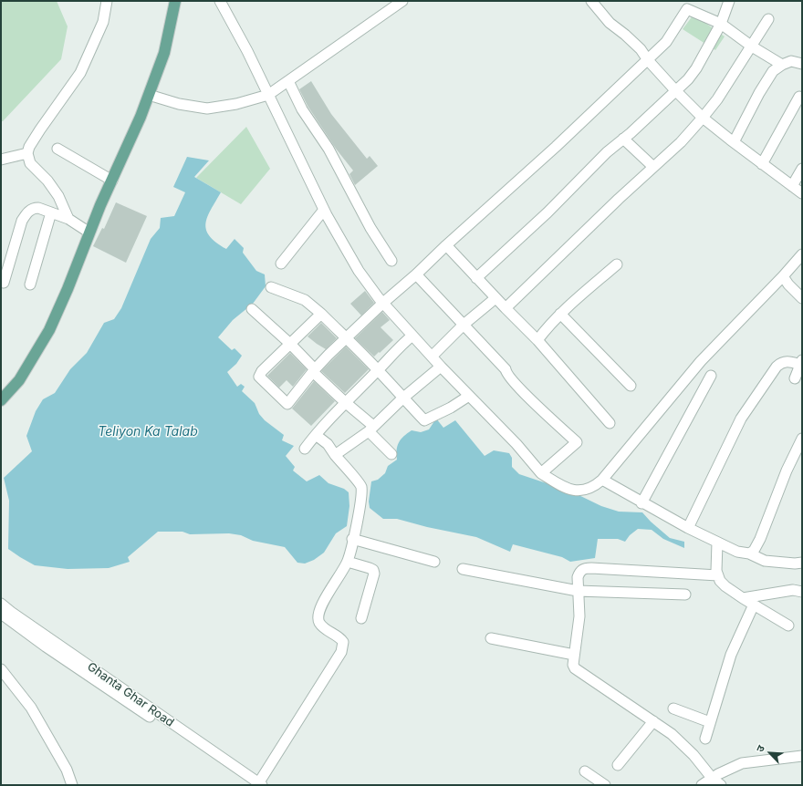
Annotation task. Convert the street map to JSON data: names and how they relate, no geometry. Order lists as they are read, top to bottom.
{
  "streets": {
    "street": ["Ghanta Ghar Road"]
  },
  "water": ["Teliyon Ka Talab"],
  "north": "top left"
}
